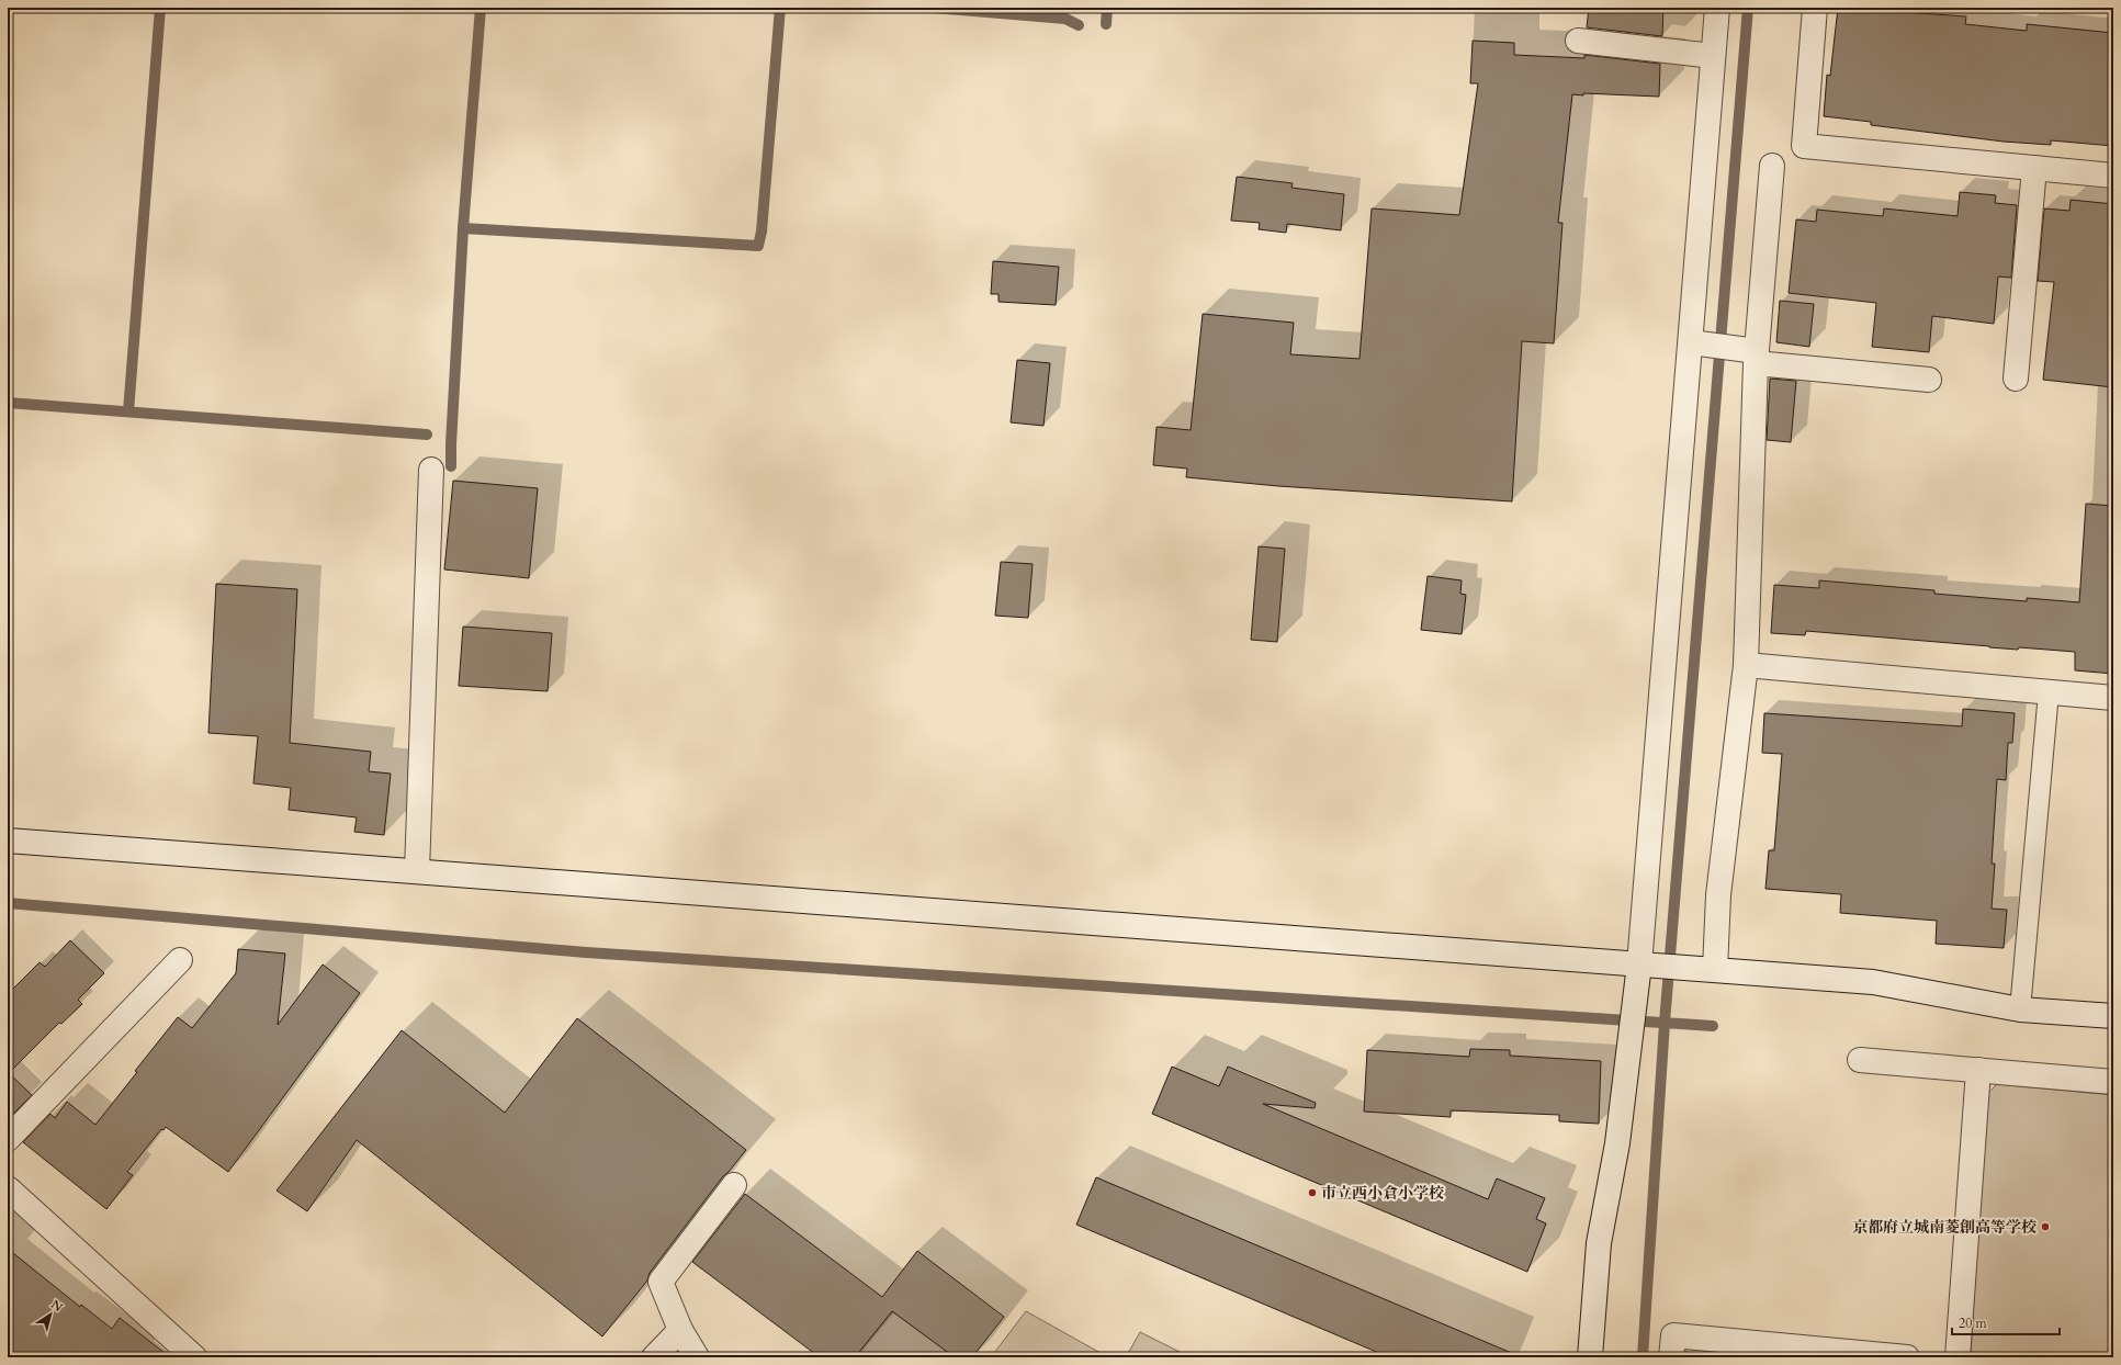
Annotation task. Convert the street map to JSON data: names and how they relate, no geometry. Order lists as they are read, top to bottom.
{
  "places": ["市立西小倉小学校", "京都府立城南菱創高等学校"],
  "scale_bar": "20 m",
  "north": "top right"
}
